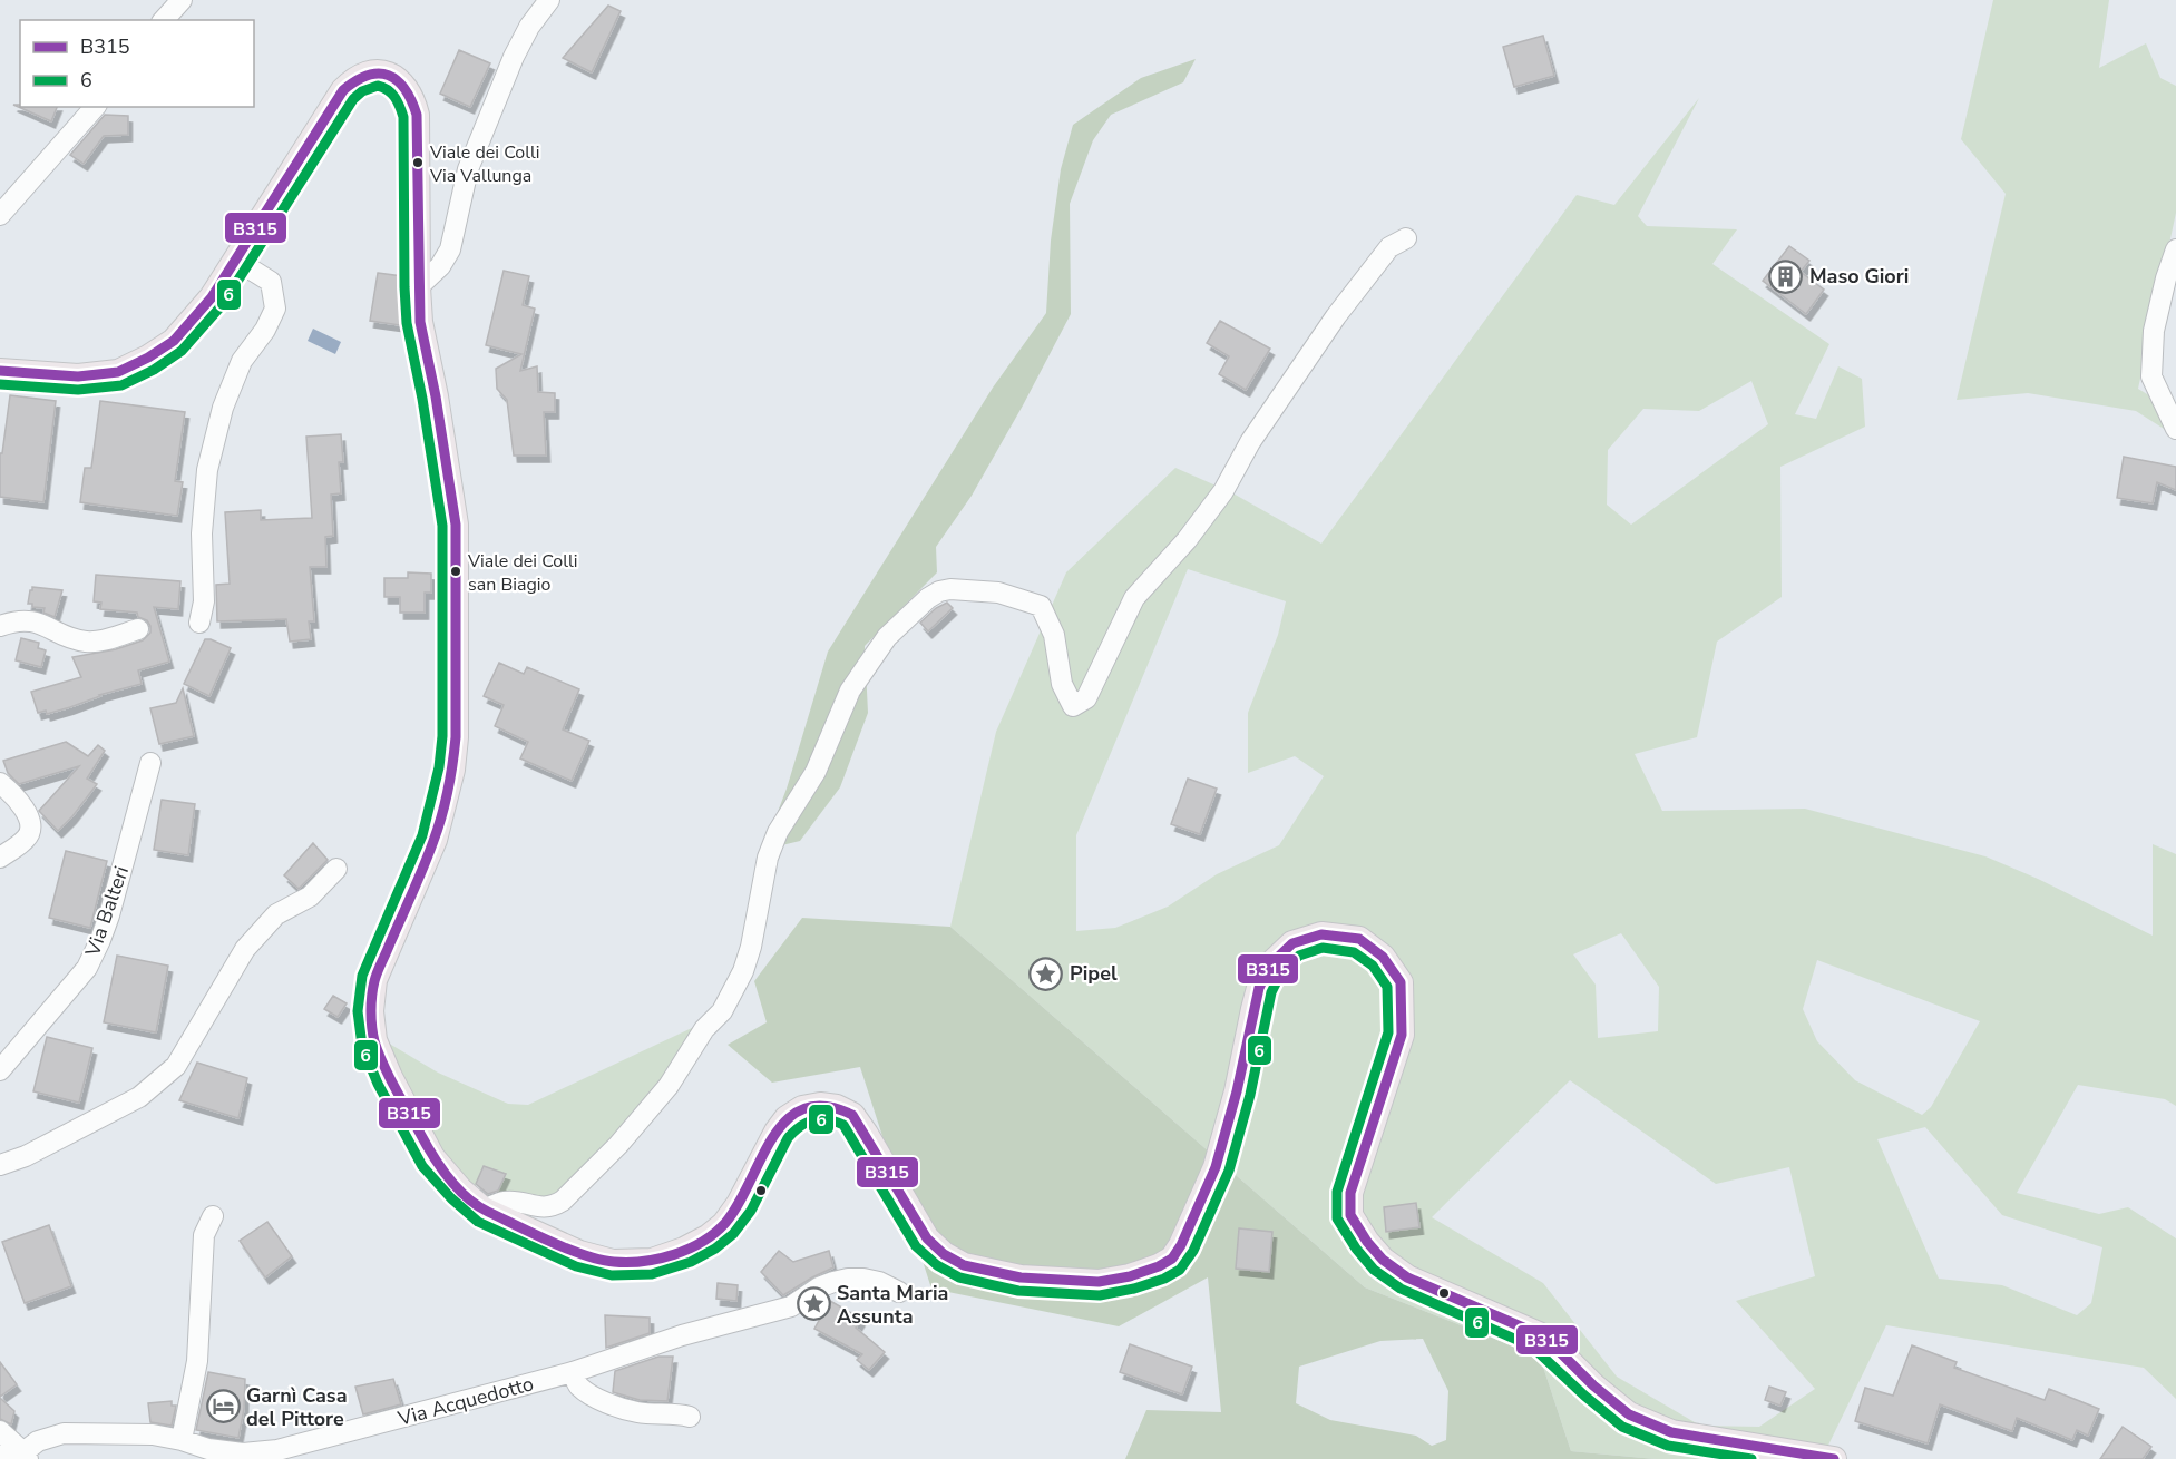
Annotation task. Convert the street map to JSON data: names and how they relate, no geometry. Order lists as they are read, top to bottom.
{
  "streets": {
    "street": ["Via Balteri", "Via Acquedotto"]
  },
  "places": {
    "other": ["Viale dei Colli Via Vallunga", "Viale dei Colli san Biagio"],
    "building": ["Maso Giori"],
    "place": ["Pipel", "Santa Maria Assunta"],
    "hotel": ["Garnì Casa del Pittore"]
  },
  "lines": ["transit line B315", "transit line 6"],
  "legend": ["B315", "6"]
}
